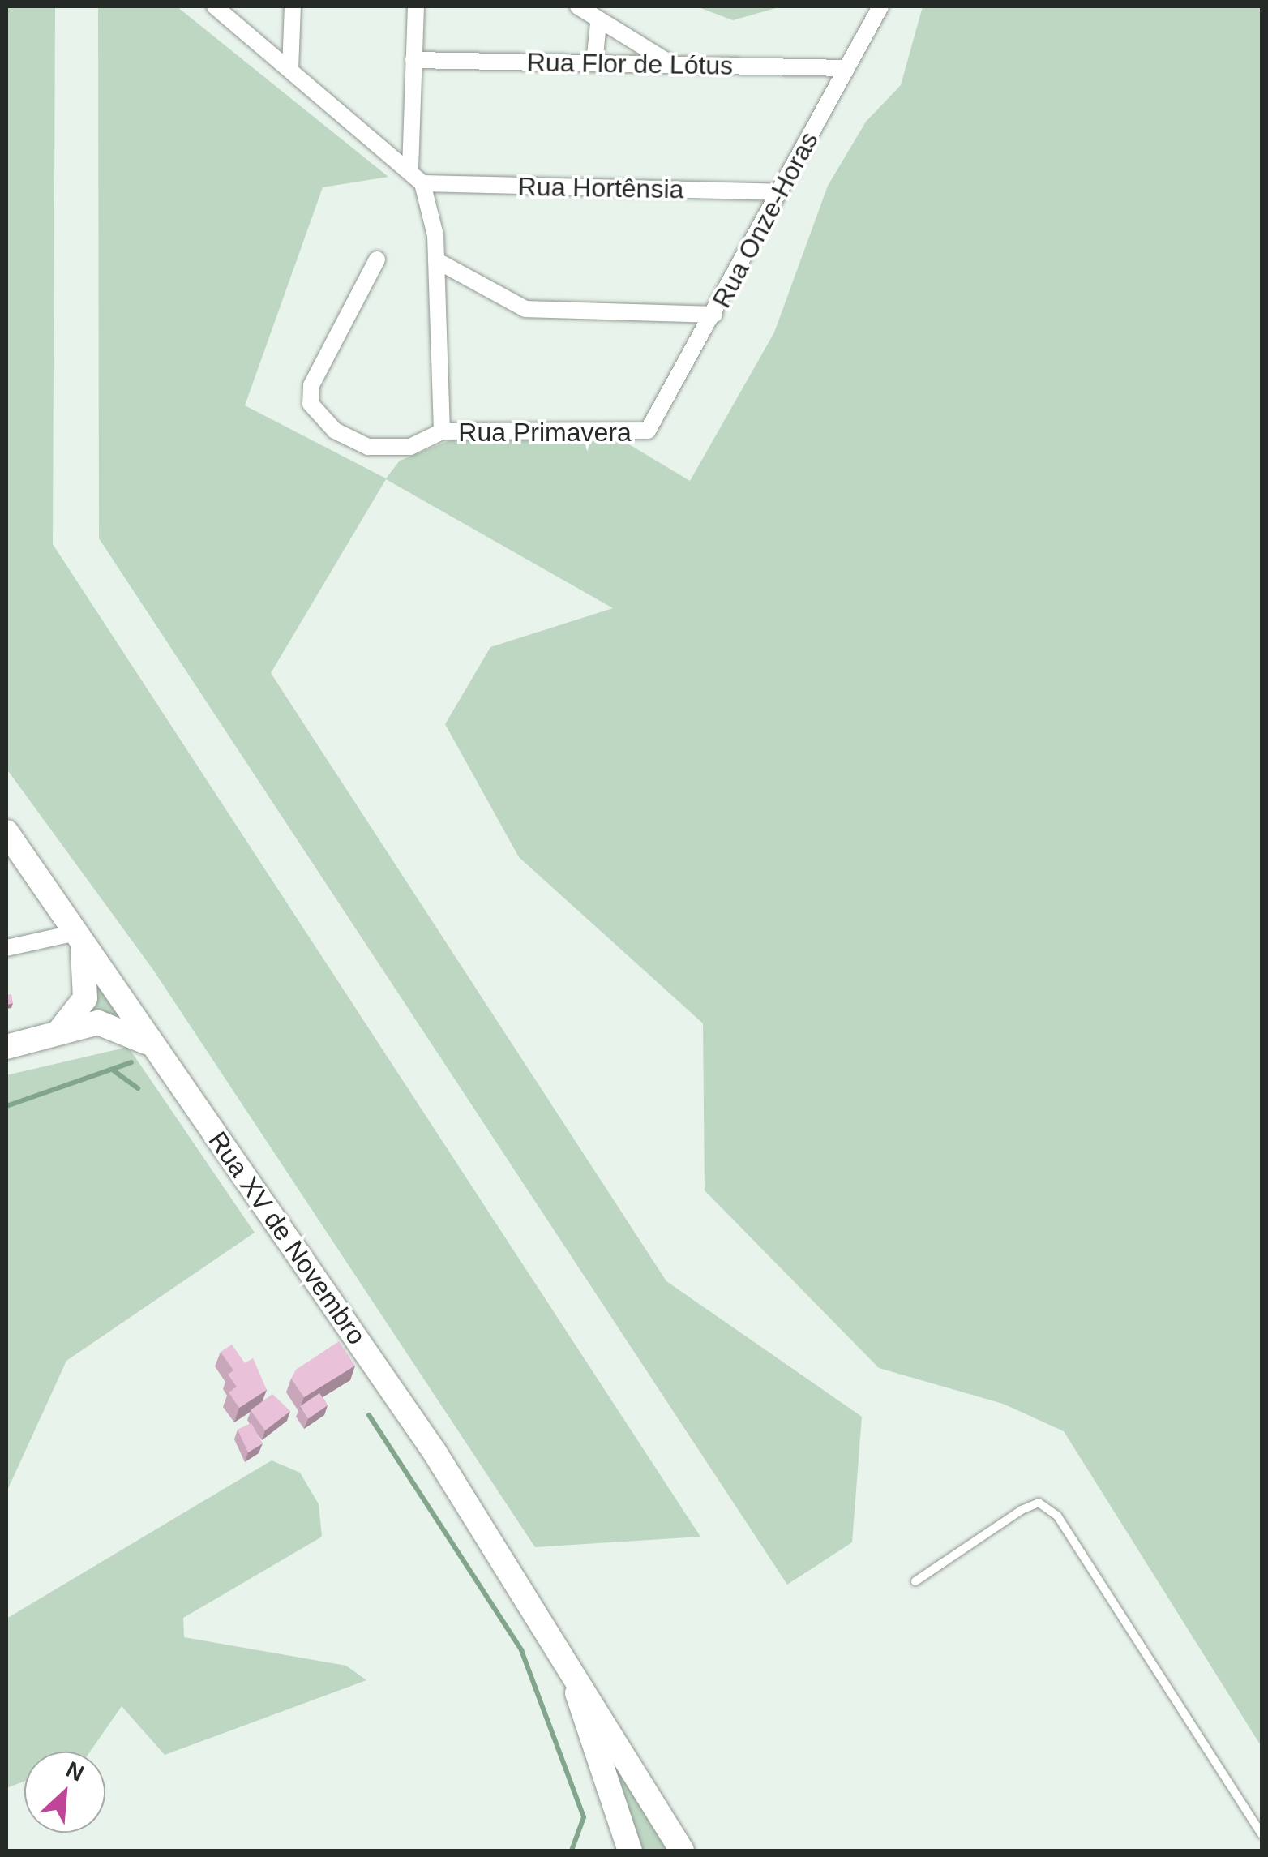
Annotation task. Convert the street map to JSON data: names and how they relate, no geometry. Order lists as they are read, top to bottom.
{
  "streets": {
    "main road": ["Rua XV de Novembro"],
    "street": [
      "Rua Flor de Lótus",
      "Rua Hortênsia",
      "Rua Onze-Horas",
      "Rua Primavera"
    ]
  },
  "crossings": [
    ["Rua Flor de Lótus", "Rua Onze-Horas"],
    ["Rua Hortênsia", "Rua Onze-Horas"],
    ["Rua Onze-Horas", "Rua Primavera"]
  ],
  "north": "top right"
}
